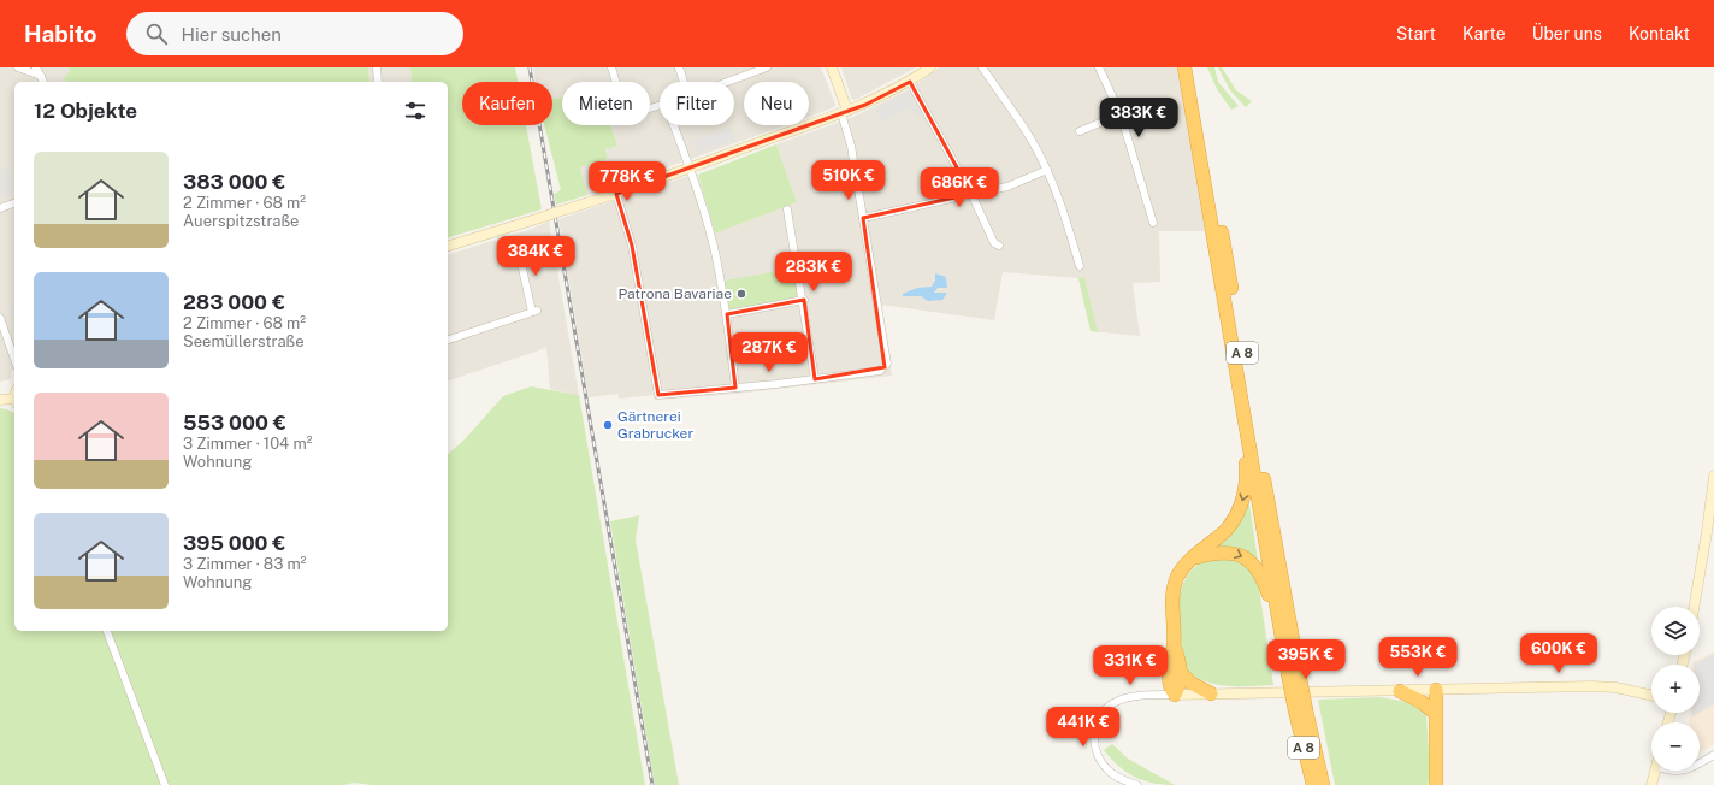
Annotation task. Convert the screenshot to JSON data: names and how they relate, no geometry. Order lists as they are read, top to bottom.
{
  "streets": {
    "highway": ["A 8"]
  },
  "places": ["Patrona Bavariae", "Gärtnerei Grabrucker"],
  "page": {
    "header": "Habito",
    "search": "Hier suchen",
    "nav": [
      "Start",
      "Karte",
      "Über uns",
      "Kontakt"
    ],
    "chip": [
      "Kaufen",
      "Mieten",
      "Filter",
      "Neu"
    ],
    "heading": "12 Objekte",
    "price": [
      "383K €",
      "510K €",
      "778K €",
      "686K €",
      "384K €",
      "283K €",
      "287K €",
      "600K €",
      "553K €",
      "395K €",
      "331K €",
      "441K €"
    ],
    "list": [
      {
        "name": "383 000 €",
        "note": "2 Zimmer · 68 m² · Auerspitzstraße"
      },
      {
        "name": "283 000 €",
        "note": "2 Zimmer · 68 m² · Seemüllerstraße"
      },
      {
        "name": "553 000 €",
        "note": "3 Zimmer · 104 m² · Wohnung"
      },
      {
        "name": "395 000 €",
        "note": "3 Zimmer · 83 m² · Wohnung"
      }
    ],
    "map_buttons": ["+", "−"]
  }
}
